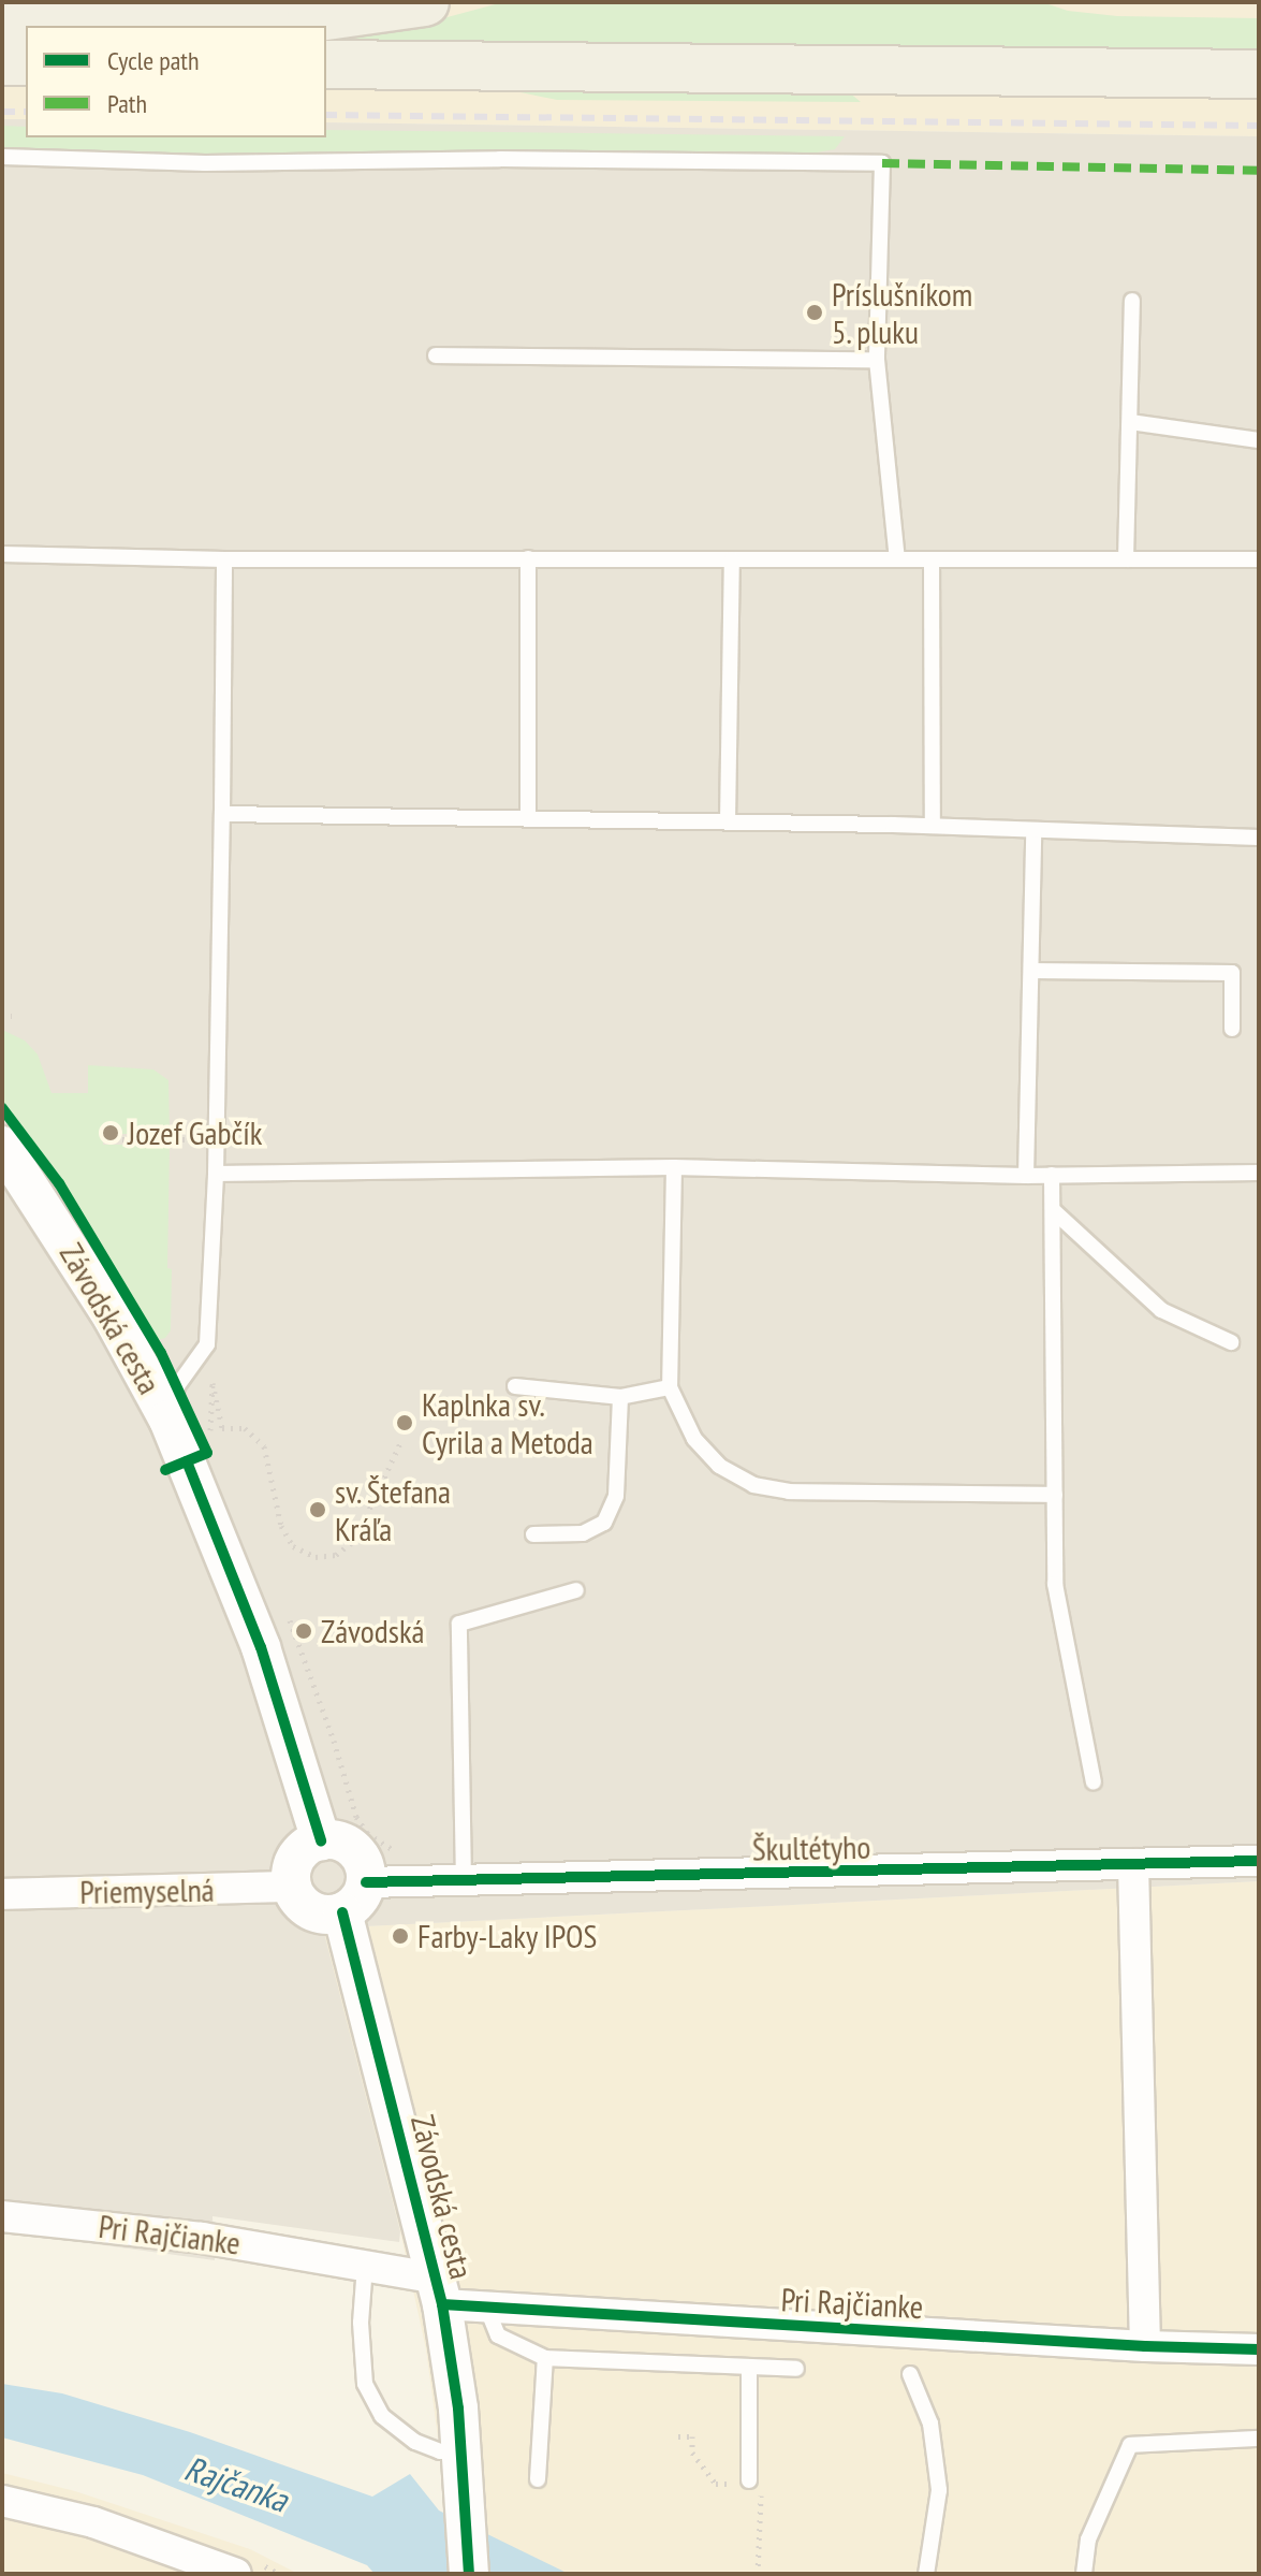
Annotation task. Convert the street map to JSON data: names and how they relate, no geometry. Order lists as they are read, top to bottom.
{
  "streets": {
    "street": [
      "Závodská cesta",
      "Škultétyho",
      "Priemyselná",
      "Pri Rajčianke"
    ]
  },
  "crossings": [
    ["Závodská cesta", "Škultétyho"],
    ["Závodská cesta", "Priemyselná"],
    ["Závodská cesta", "Pri Rajčianke"],
    ["Škultétyho", "Priemyselná"]
  ],
  "water": ["Rajčanka"],
  "places": [
    "Príslušníkom 5. pluku",
    "Jozef Gabčík",
    "Kaplnka sv. Cyrila a Metoda",
    "sv. Štefana Kráľa",
    "Závodská",
    "Farby-Laky IPOS"
  ],
  "legend": ["Cycle path", "Path"]
}
